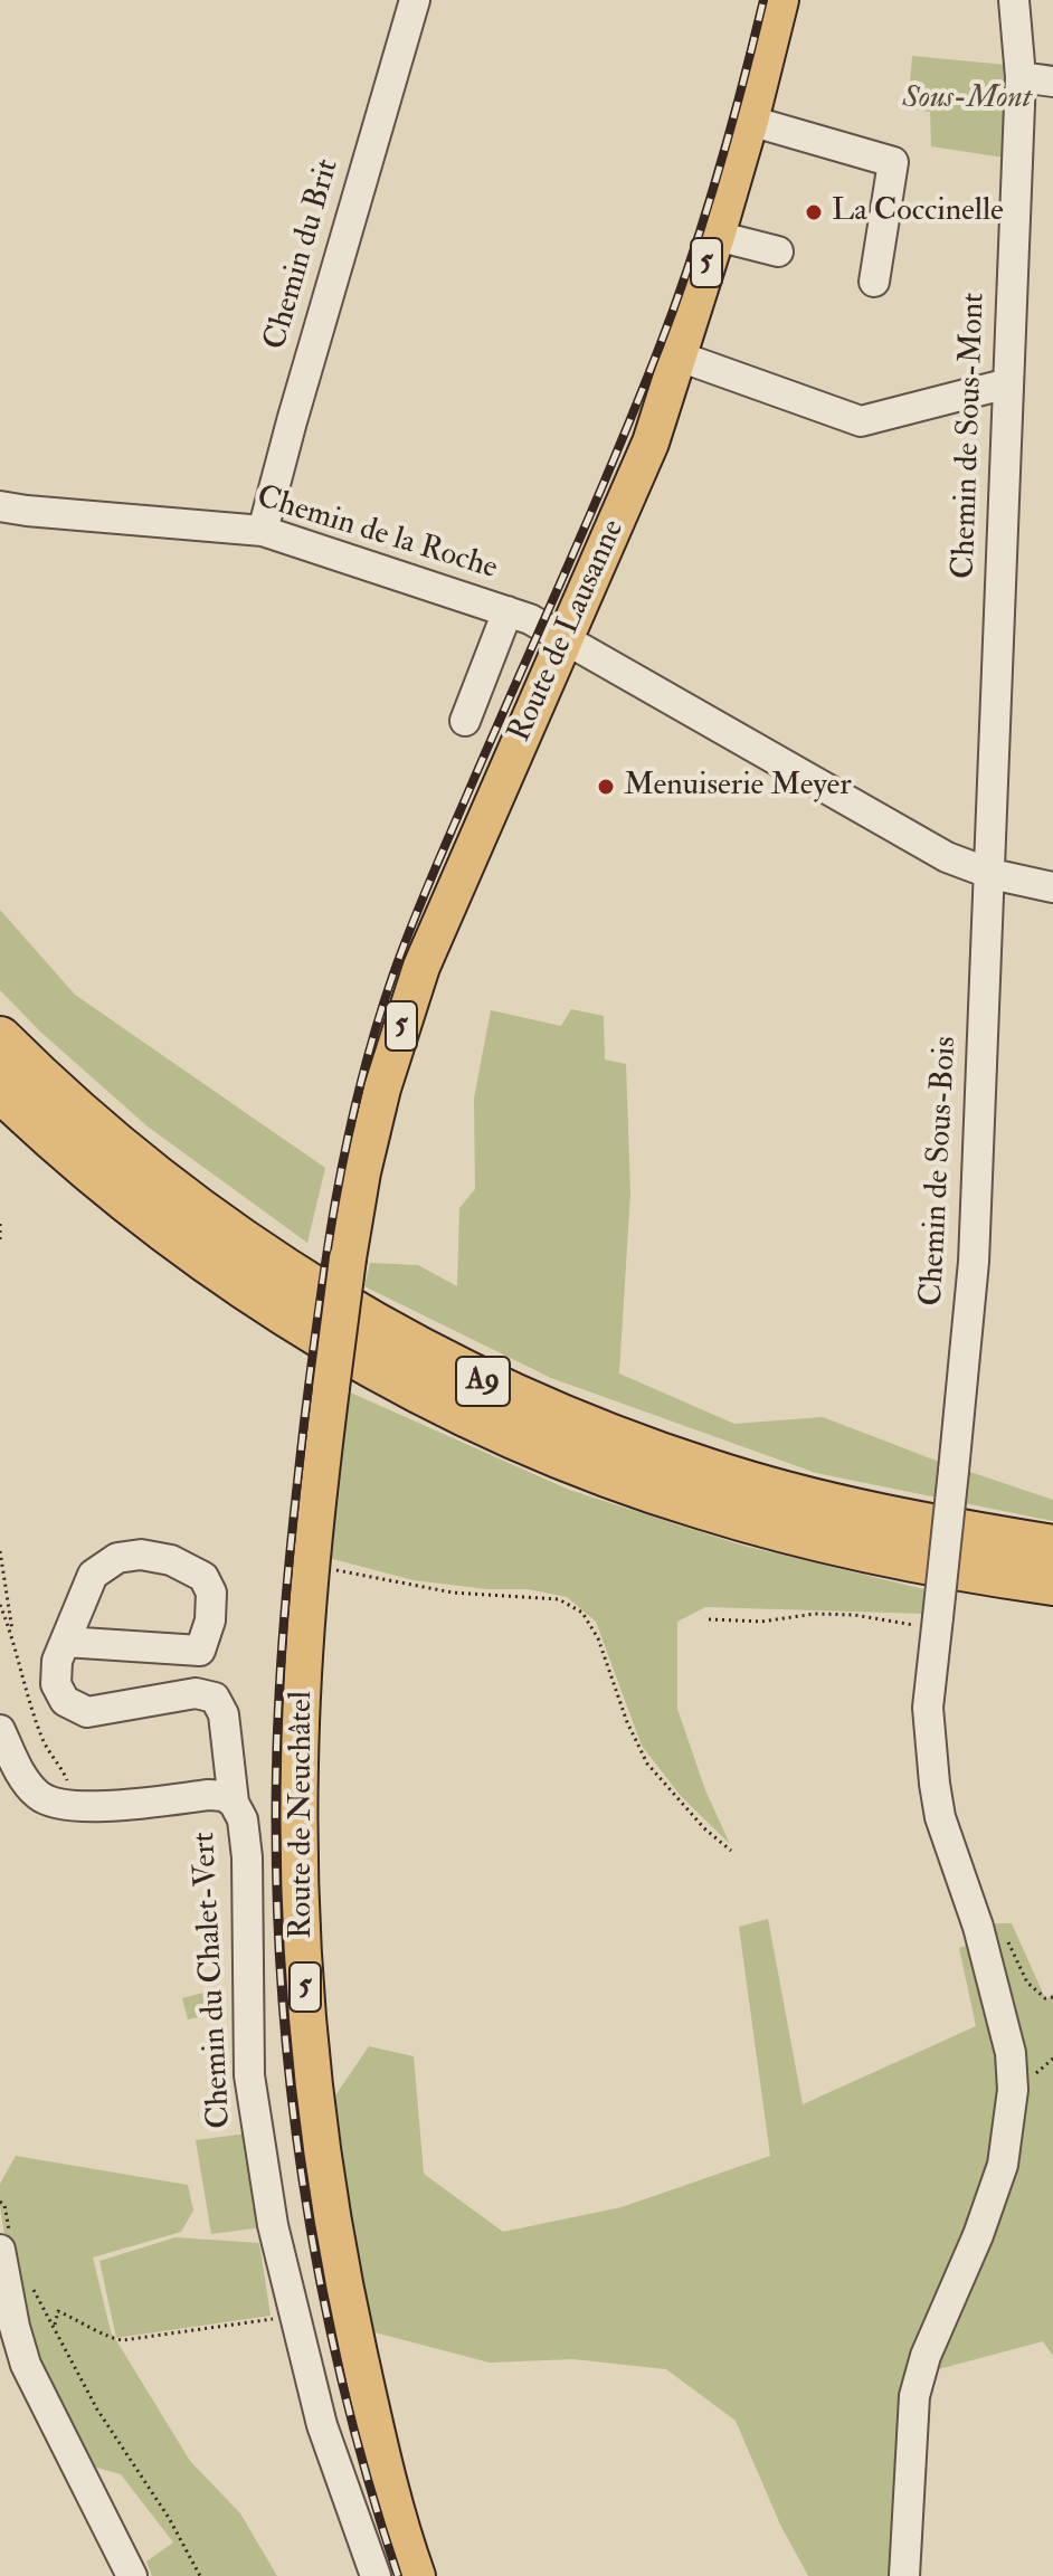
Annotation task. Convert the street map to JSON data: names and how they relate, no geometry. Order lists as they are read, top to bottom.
{
  "streets": {
    "highway": ["A9"],
    "main road": ["5", "Route de Lausanne", "Route de Neuchâtel"],
    "street": [
      "Chemin du Brit",
      "Chemin de Sous-Mont",
      "Chemin de la Roche",
      "Chemin de Sous-Bois",
      "Chemin du Chalet-Vert"
    ]
  },
  "crossings": [
    ["Chemin du Brit", "Chemin de la Roche"],
    ["Chemin de Sous-Mont", "Chemin de la Roche"],
    ["Chemin de Sous-Mont", "Chemin de Sous-Bois"],
    ["Chemin de la Roche", "Route de Lausanne"],
    ["Chemin de la Roche", "Chemin de Sous-Bois"],
    ["Route de Lausanne", "Route de Neuchâtel"]
  ],
  "parks": ["Sous-Mont"],
  "places": ["La Coccinelle", "Menuiserie Meyer"]
}
